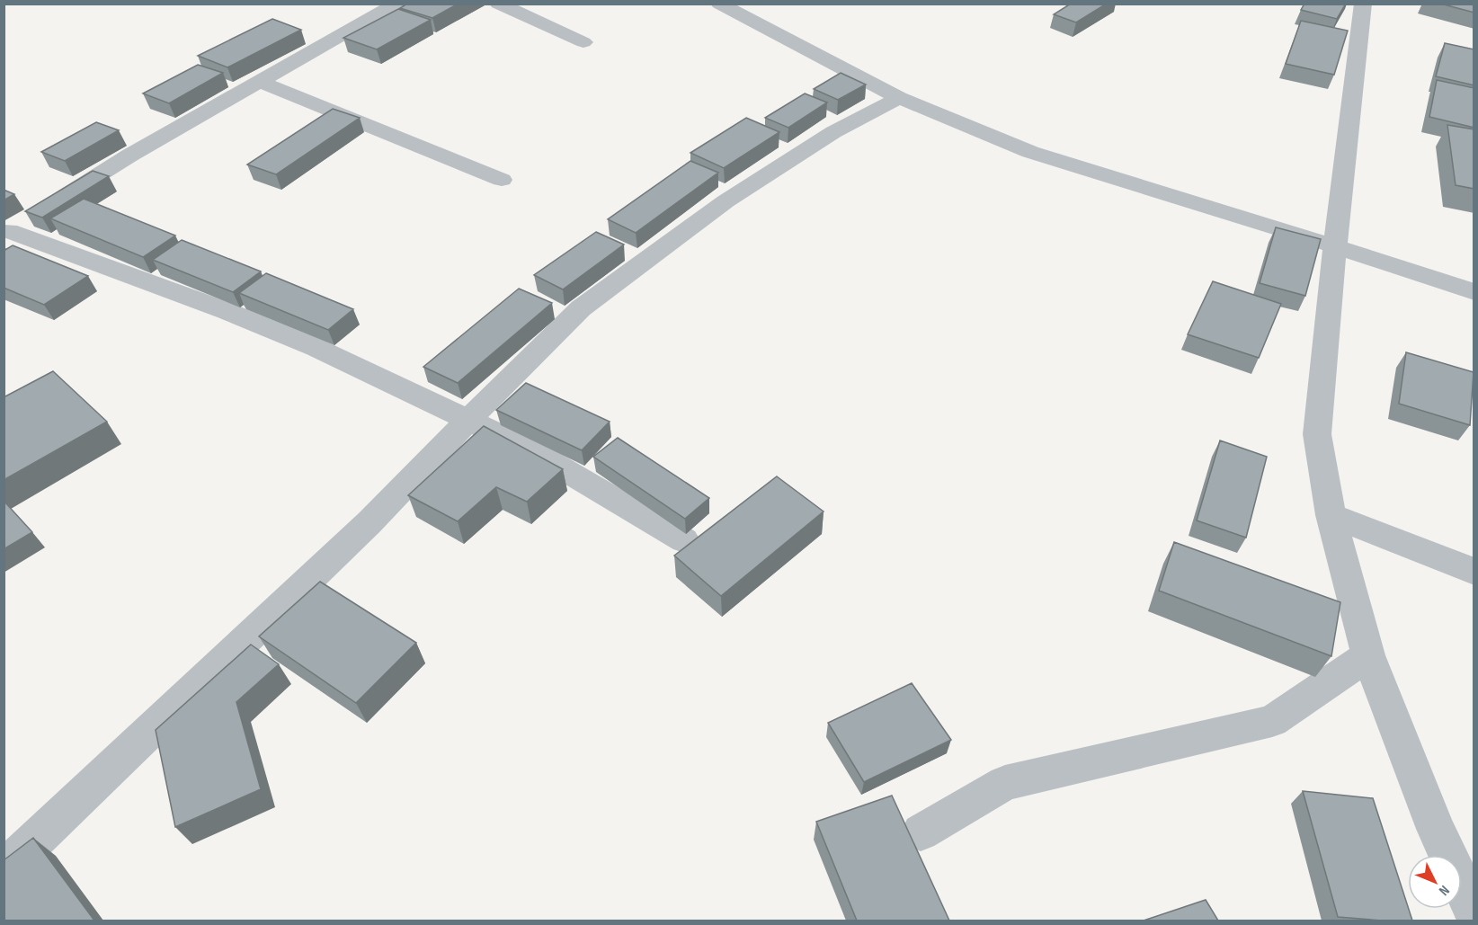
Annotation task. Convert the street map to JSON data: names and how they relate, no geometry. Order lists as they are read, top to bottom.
{
  "north": "bottom right"
}
